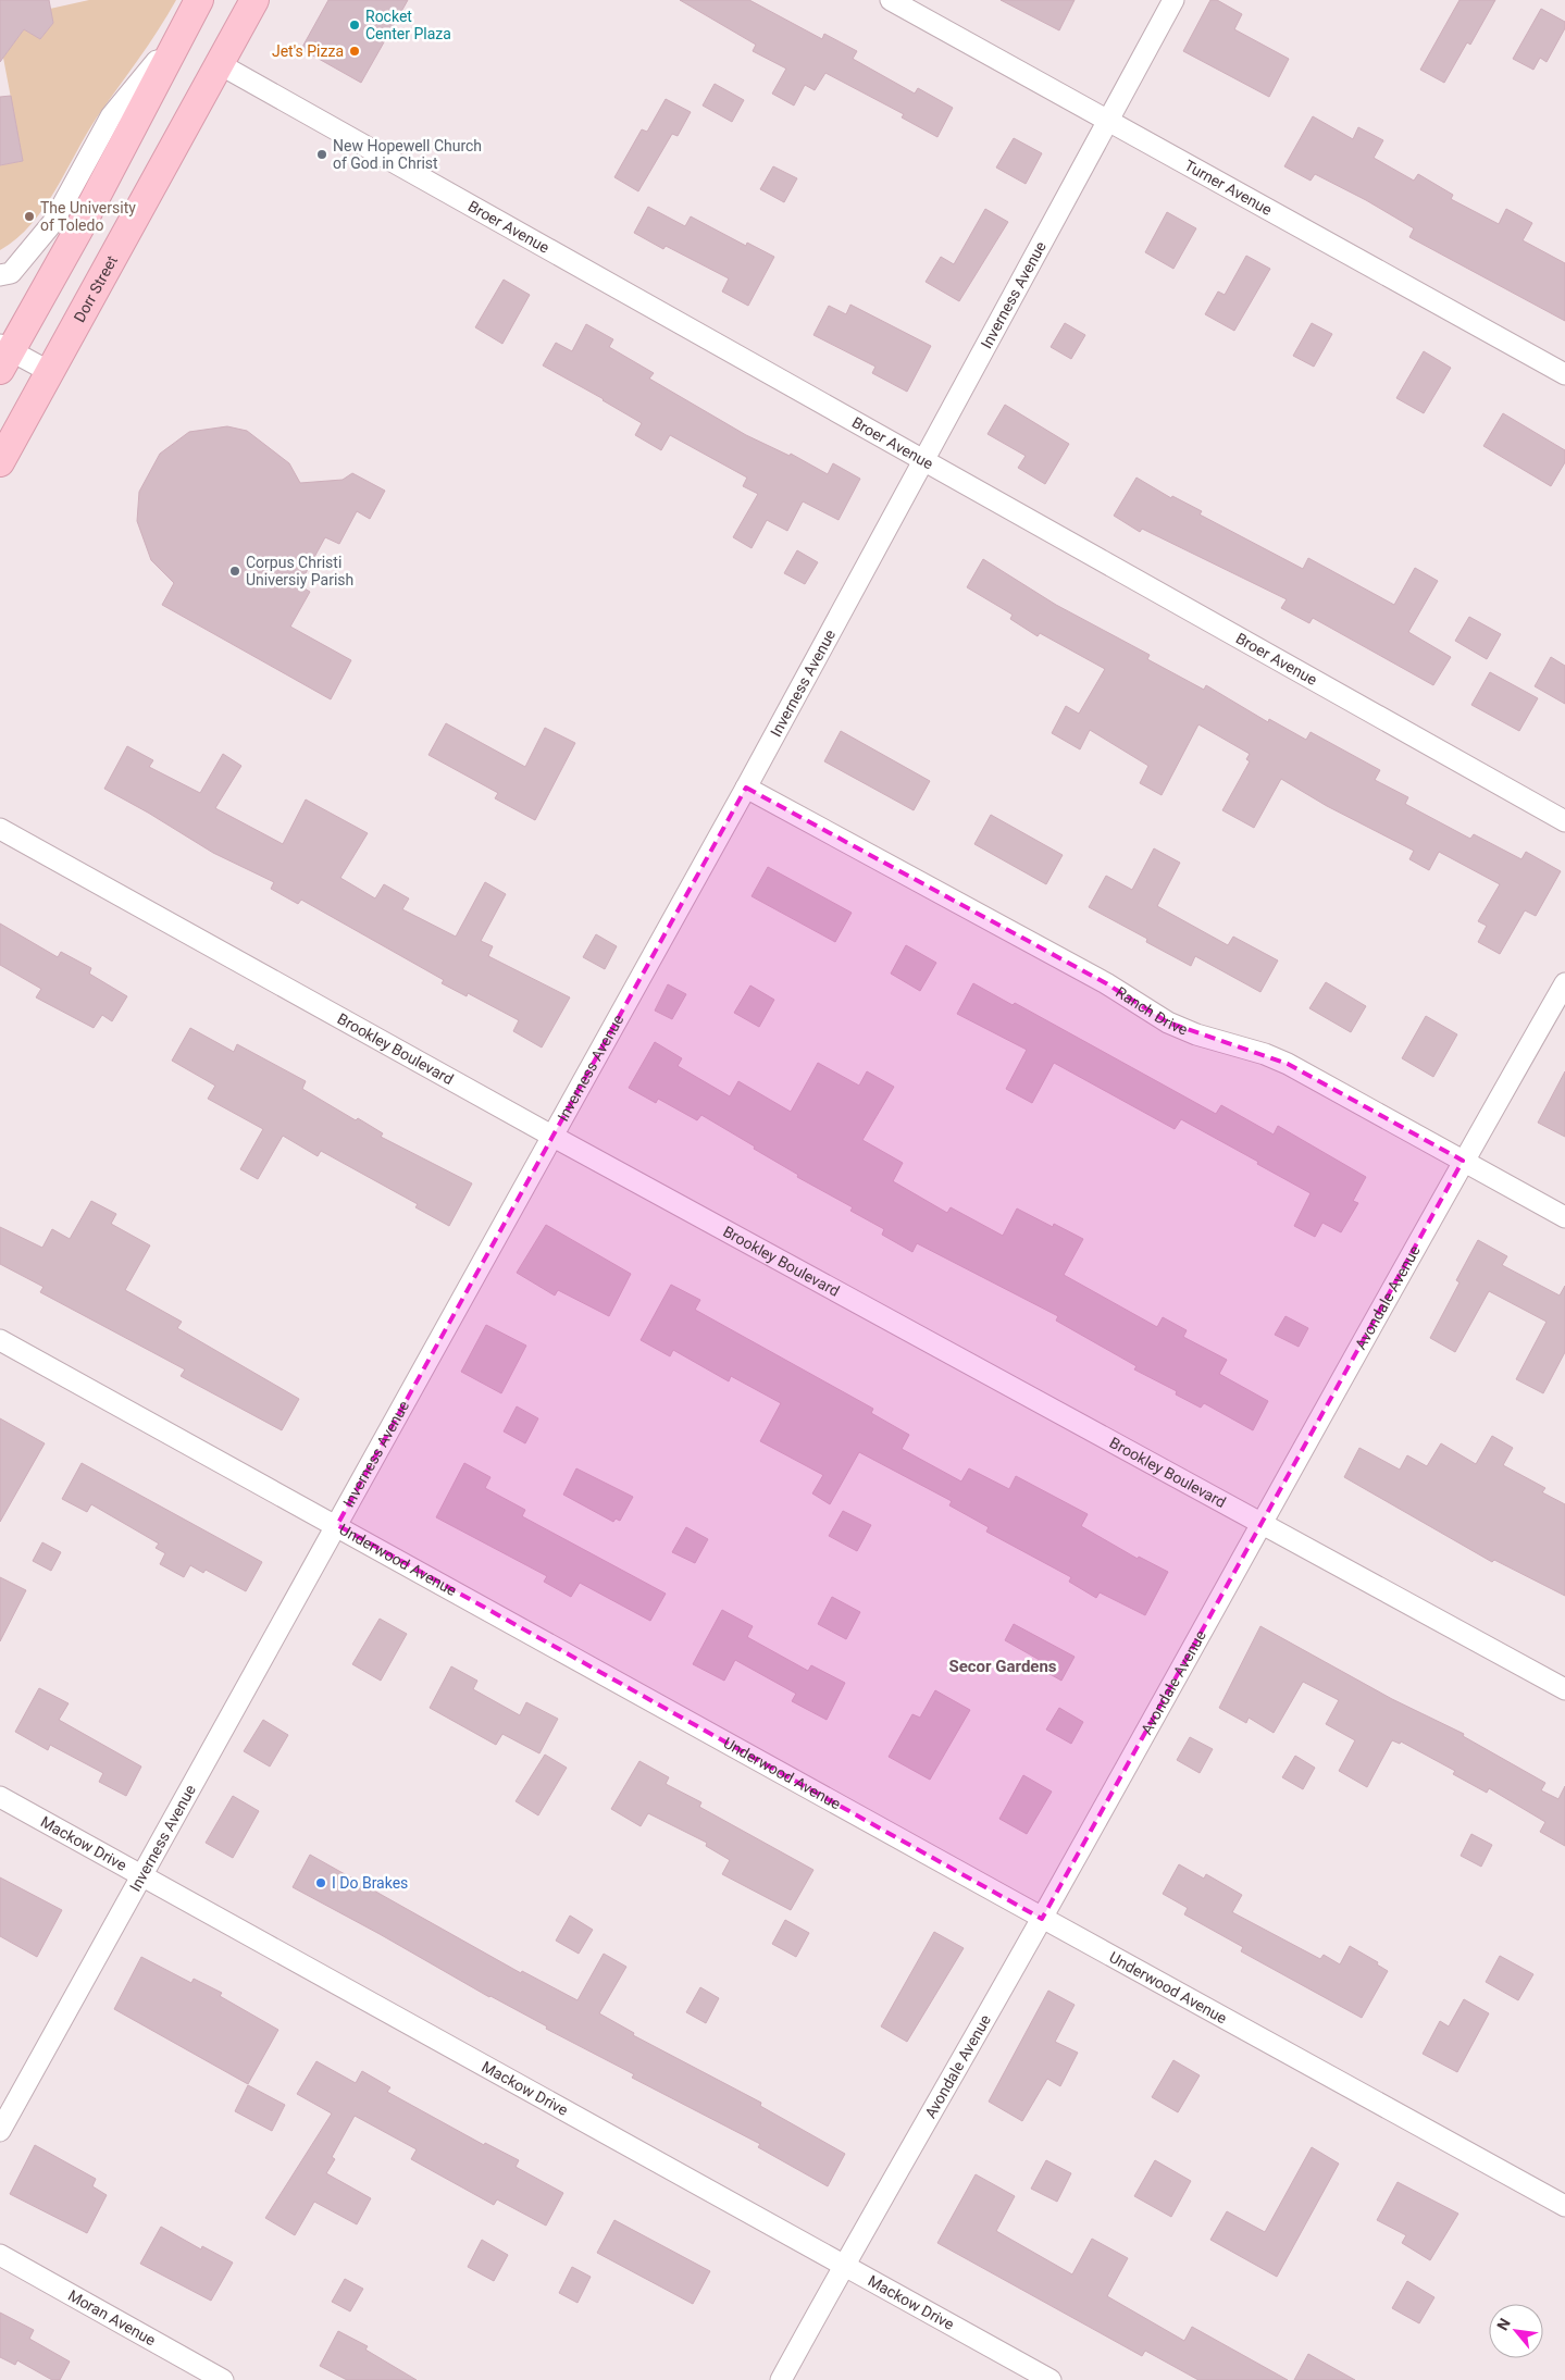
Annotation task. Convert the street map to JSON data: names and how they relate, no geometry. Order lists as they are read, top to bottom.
{
  "streets": {
    "main road": ["Dorr Street"],
    "street": [
      "Turner Avenue",
      "Broer Avenue",
      "Inverness Avenue",
      "Ranch Drive",
      "Brookley Boulevard",
      "Avondale Avenue",
      "Underwood Avenue",
      "Mackow Drive",
      "Moran Avenue"
    ]
  },
  "crossings": [
    ["Turner Avenue", "Inverness Avenue"],
    ["Broer Avenue", "Dorr Street"],
    ["Broer Avenue", "Inverness Avenue"],
    ["Inverness Avenue", "Ranch Drive"],
    ["Inverness Avenue", "Brookley Boulevard"],
    ["Inverness Avenue", "Underwood Avenue"],
    ["Inverness Avenue", "Mackow Drive"],
    ["Ranch Drive", "Avondale Avenue"],
    ["Brookley Boulevard", "Avondale Avenue"],
    ["Avondale Avenue", "Underwood Avenue"],
    ["Avondale Avenue", "Mackow Drive"]
  ],
  "districts": ["Secor Gardens"],
  "places": [
    "Rocket Center Plaza",
    "Jet's Pizza",
    "New Hopewell Church of God in Christ",
    "The University of Toledo",
    "Corpus Christi Universiy Parish",
    "I Do Brakes"
  ],
  "north": "top left"
}
